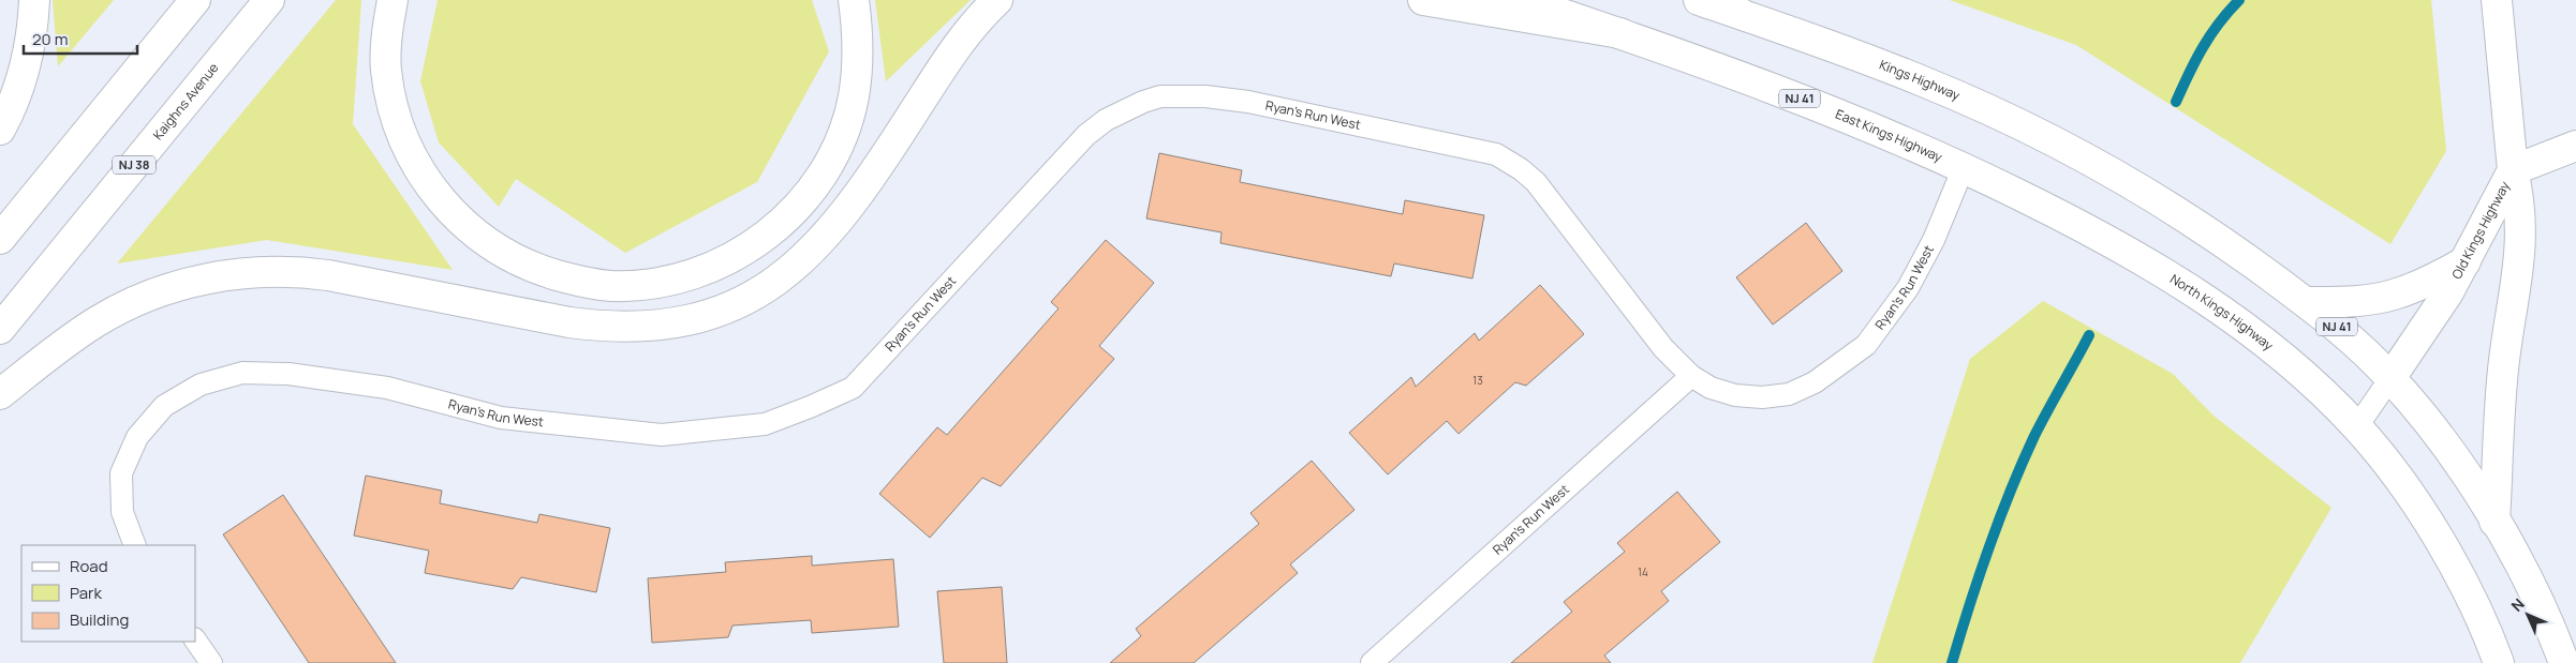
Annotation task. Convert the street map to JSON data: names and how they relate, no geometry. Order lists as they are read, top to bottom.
{
  "streets": {
    "main road": [
      "Kings Highway",
      "NJ 41",
      "Kaighns Avenue",
      "East Kings Highway",
      "NJ 38",
      "Old Kings Highway",
      "North Kings Highway"
    ],
    "lane": ["Ryan's Run West"]
  },
  "crossings": [
    ["Kings Highway", "NJ 41"],
    ["NJ 41", "Old Kings Highway"],
    ["Ryan's Run West", "East Kings Highway"],
    ["East Kings Highway", "North Kings Highway"]
  ],
  "house_numbers": ["13", "14"],
  "legend": ["Road", "Park", "Building"],
  "scale_bar": "20 m",
  "north": "top left"
}
